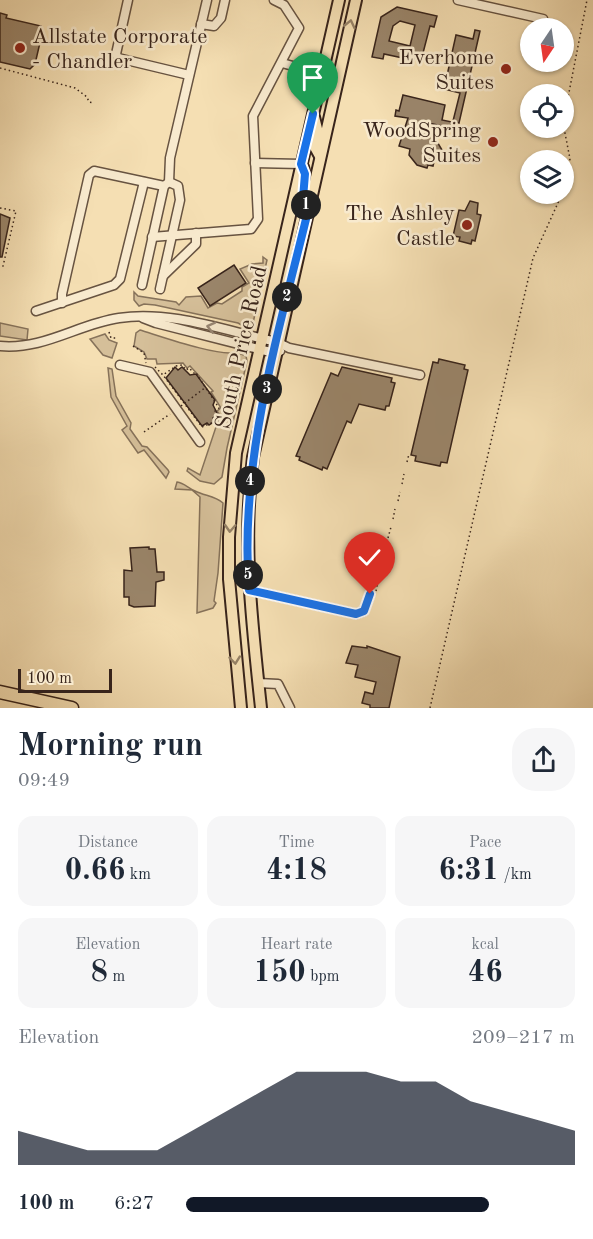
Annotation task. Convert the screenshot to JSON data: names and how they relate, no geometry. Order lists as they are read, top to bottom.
{
  "streets": {
    "main road": ["South Price Road"]
  },
  "places": [
    "Allstate Corporate - Chandler",
    "Everhome Suites",
    "WoodSpring Suites",
    "The Ashley Castle"
  ],
  "scale_bar": "100 m",
  "north": "bottom",
  "page": {
    "pins": [
      "1",
      "2",
      "3",
      "4",
      "5"
    ],
    "scale": "100 m",
    "heading": ["Morning run", "09:49"],
    "stats": [
      ["Distance", "0.66 km"],
      ["Time", "4:18"],
      ["Pace", "6:31 /km"],
      ["Elevation", "8 m"],
      ["Heart rate", "150 bpm"],
      ["kcal", "46"]
    ],
    "chart": ["Elevation", "209–217 m"],
    "list": [
      {
        "name": "100 m",
        "note": "6:27"
      }
    ]
  }
}
